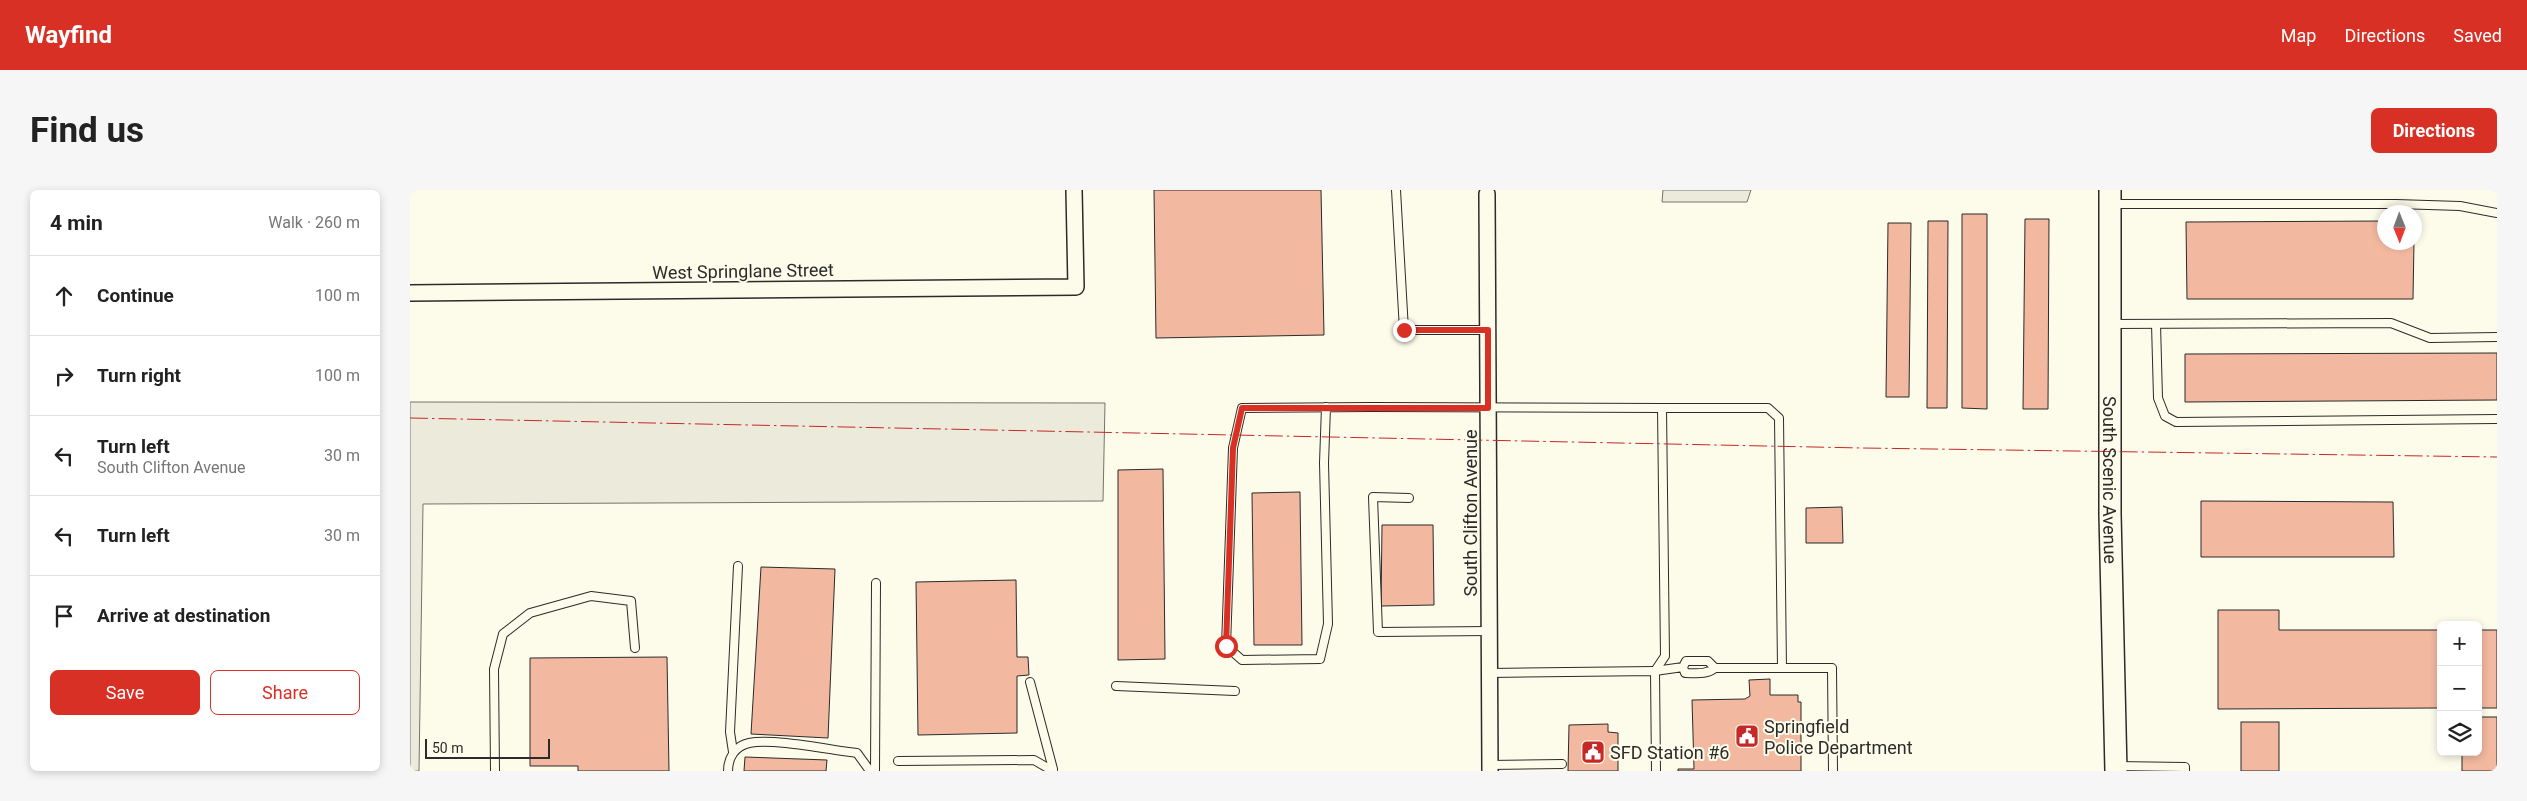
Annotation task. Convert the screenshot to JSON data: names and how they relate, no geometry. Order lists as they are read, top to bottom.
{
  "streets": {
    "main road": ["South Scenic Avenue"],
    "street": ["West Springlane Street", "South Clifton Avenue"]
  },
  "places": {
    "public building": ["Springfield Police Department", "SFD Station #6"]
  },
  "scale_bar": "50 m",
  "north": "bottom",
  "page": {
    "header": "Wayfind",
    "nav": ["Map", "Directions", "Saved"],
    "buttons": [
      "Directions",
      ["Save", "Share"]
    ],
    "title": "Find us",
    "heading": ["4 min", "Walk · 260 m"],
    "list": [
      ["Continue", "100 m"],
      ["Turn right", "100 m"],
      ["Turn left", "South Clifton Avenue", "30 m"],
      ["Turn left", "30 m"],
      "Arrive at destination"
    ],
    "map_buttons": ["+", "−"],
    "scale": "50 m"
  }
}
